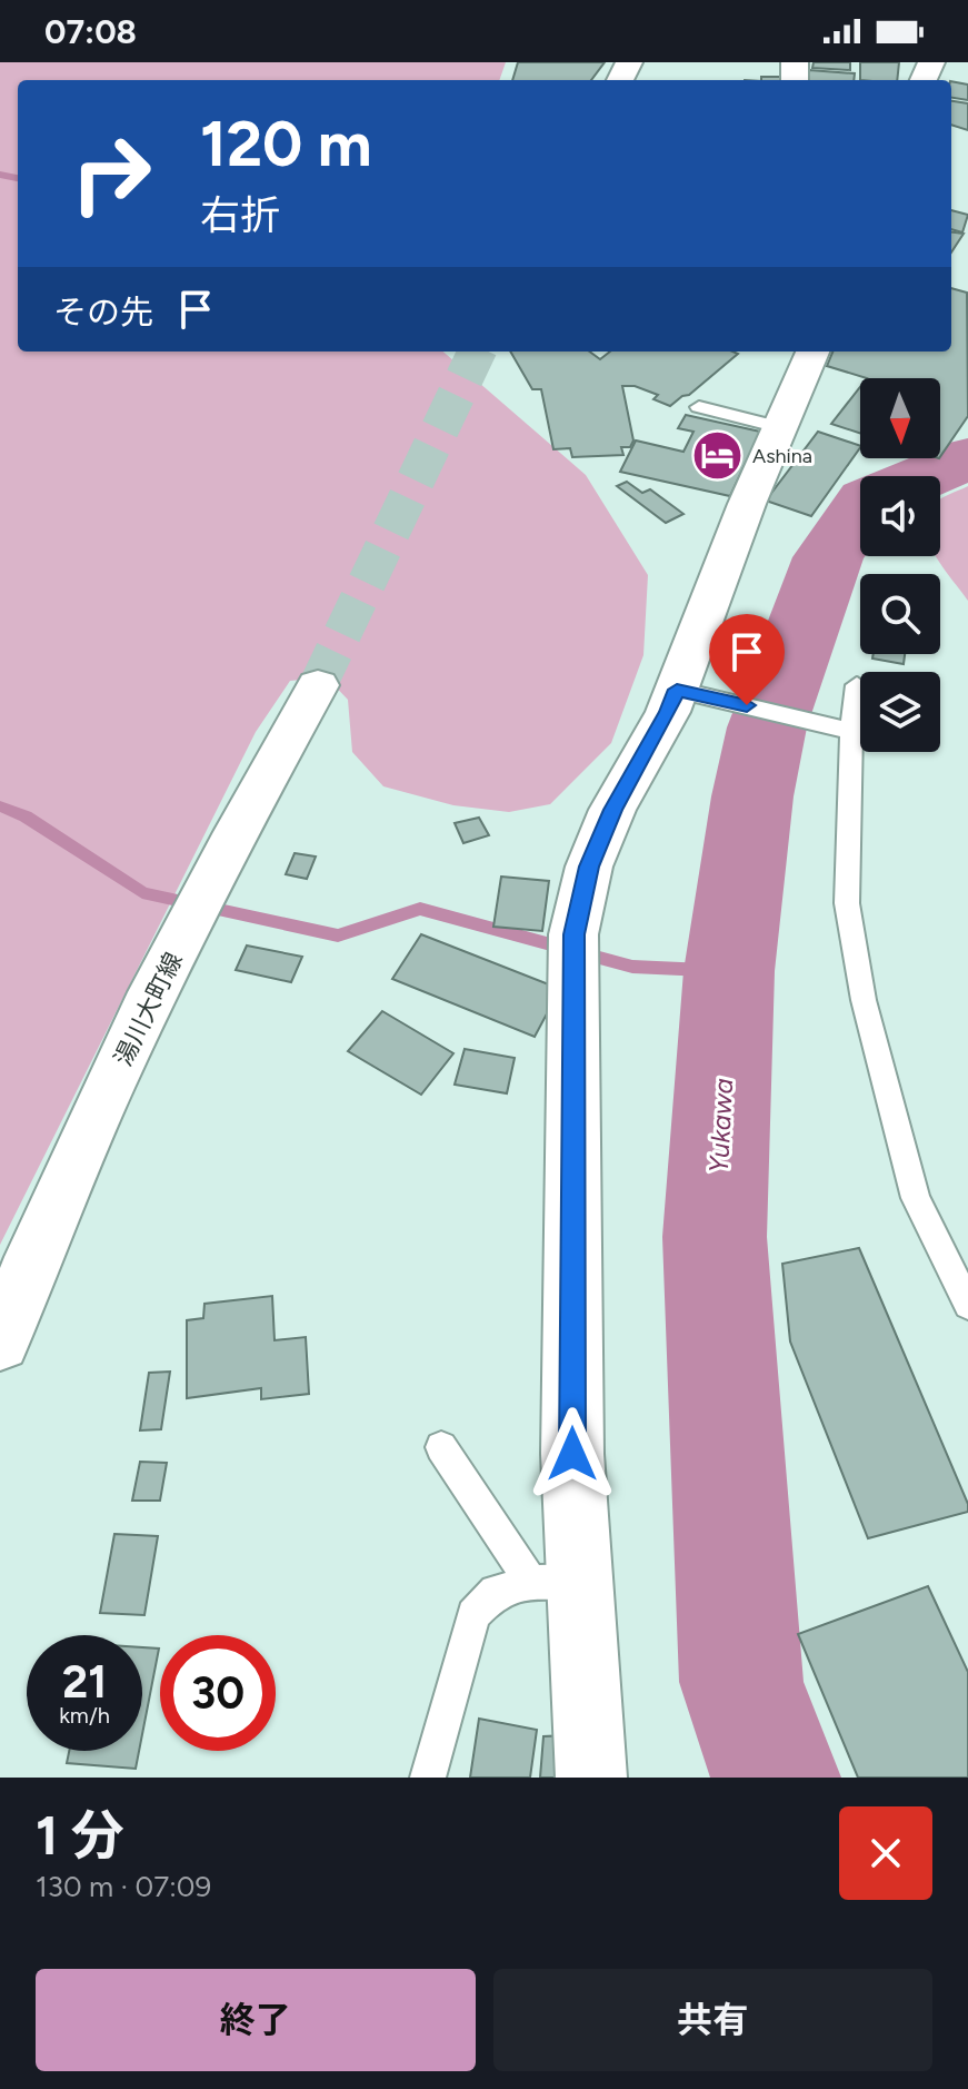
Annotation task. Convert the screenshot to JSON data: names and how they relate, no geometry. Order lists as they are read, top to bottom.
{
  "streets": {
    "street": ["湯川大町線"]
  },
  "water": ["Yukawa"],
  "places": {
    "hotel": ["Ashina"]
  },
  "north": "bottom",
  "page": {
    "status": "07:08",
    "turn": ["120 m", "右折"],
    "then": "その先",
    "speed": "21 km/h",
    "limit": "30",
    "heading": ["1 分", "130 m · 07:09"],
    "buttons": ["終了", "共有"]
  }
}
